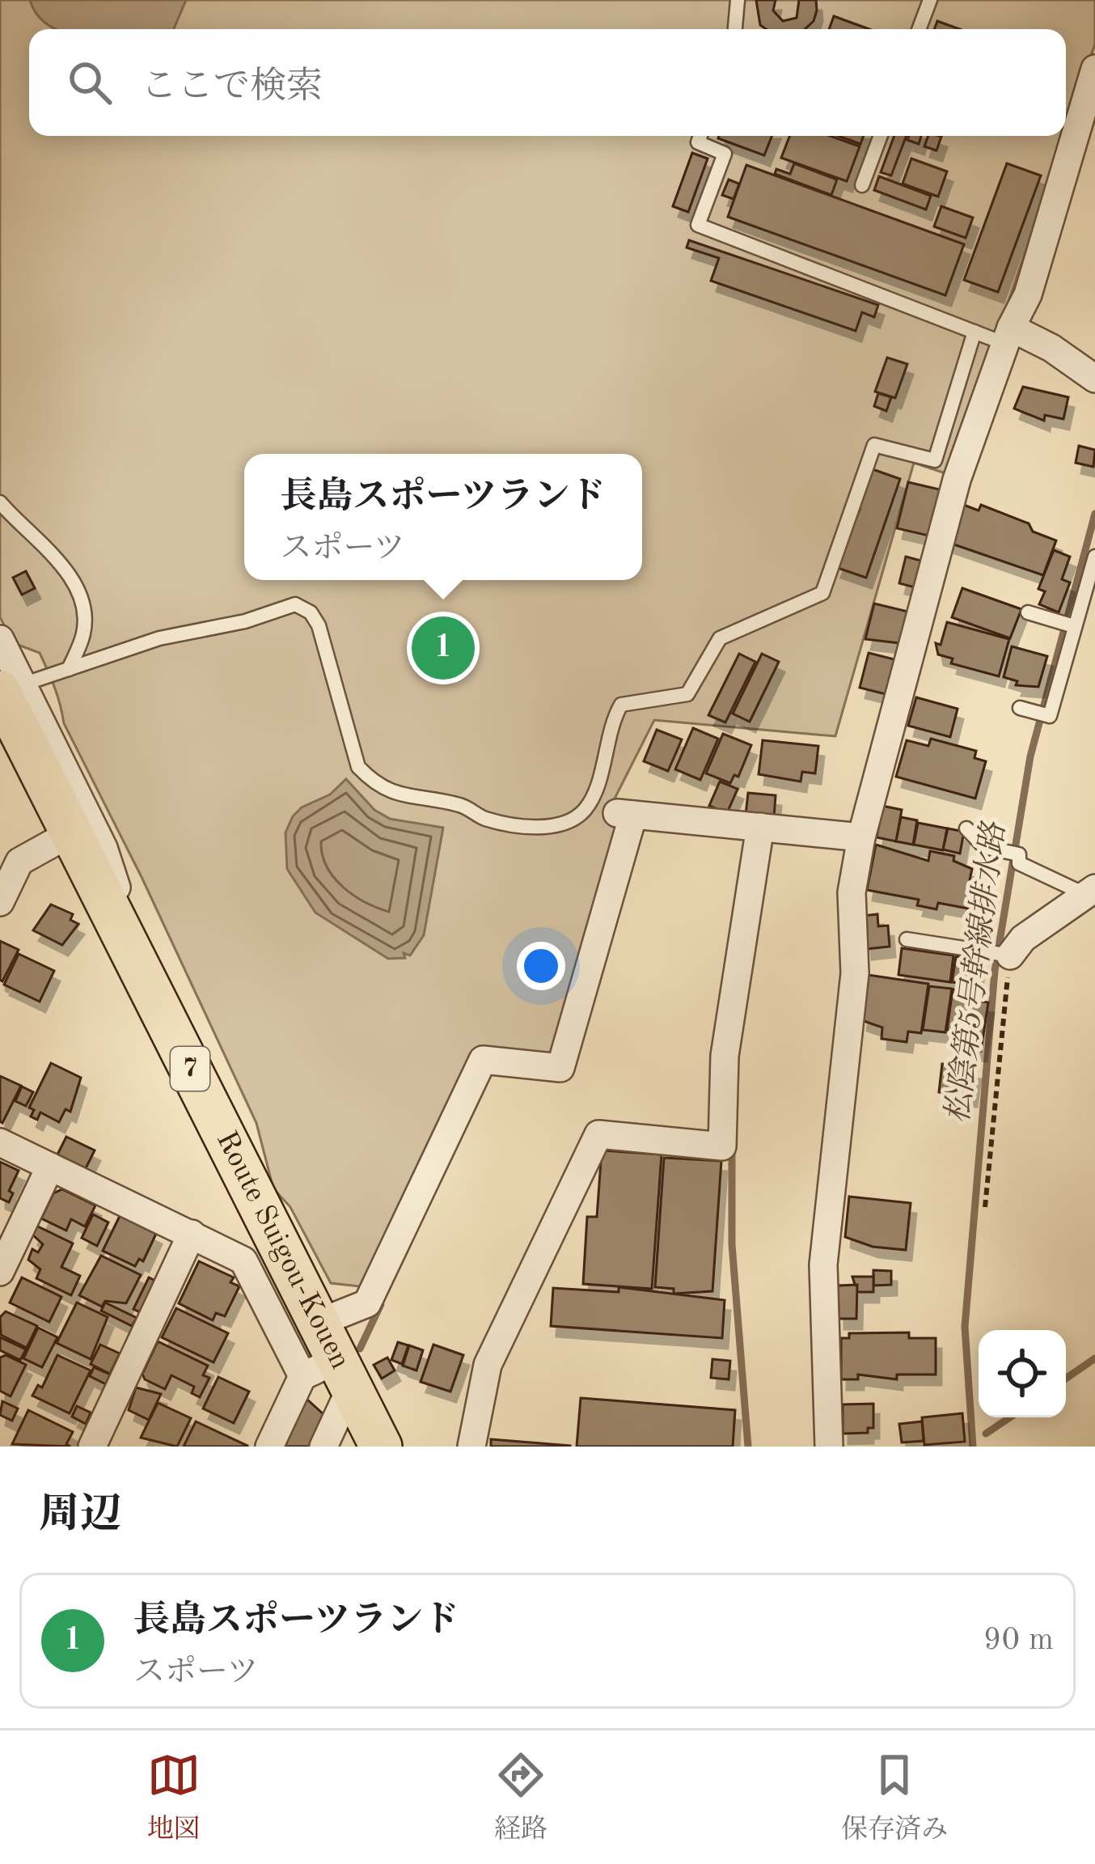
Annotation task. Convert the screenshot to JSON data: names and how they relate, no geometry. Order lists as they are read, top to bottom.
{
  "streets": {
    "main road": ["7", "Route Suigou-Kouen"]
  },
  "water": ["松陰第5号幹線排水路"],
  "page": {
    "search": "ここで検索",
    "popup": ["長島スポーツランド", "スポーツ"],
    "pins": "1",
    "heading": "周辺",
    "list": [
      {
        "mark": "1",
        "name": "長島スポーツランド",
        "note": "スポーツ",
        "value": "90 m"
      }
    ],
    "nav": ["地図", "経路", "保存済み"]
  }
}
